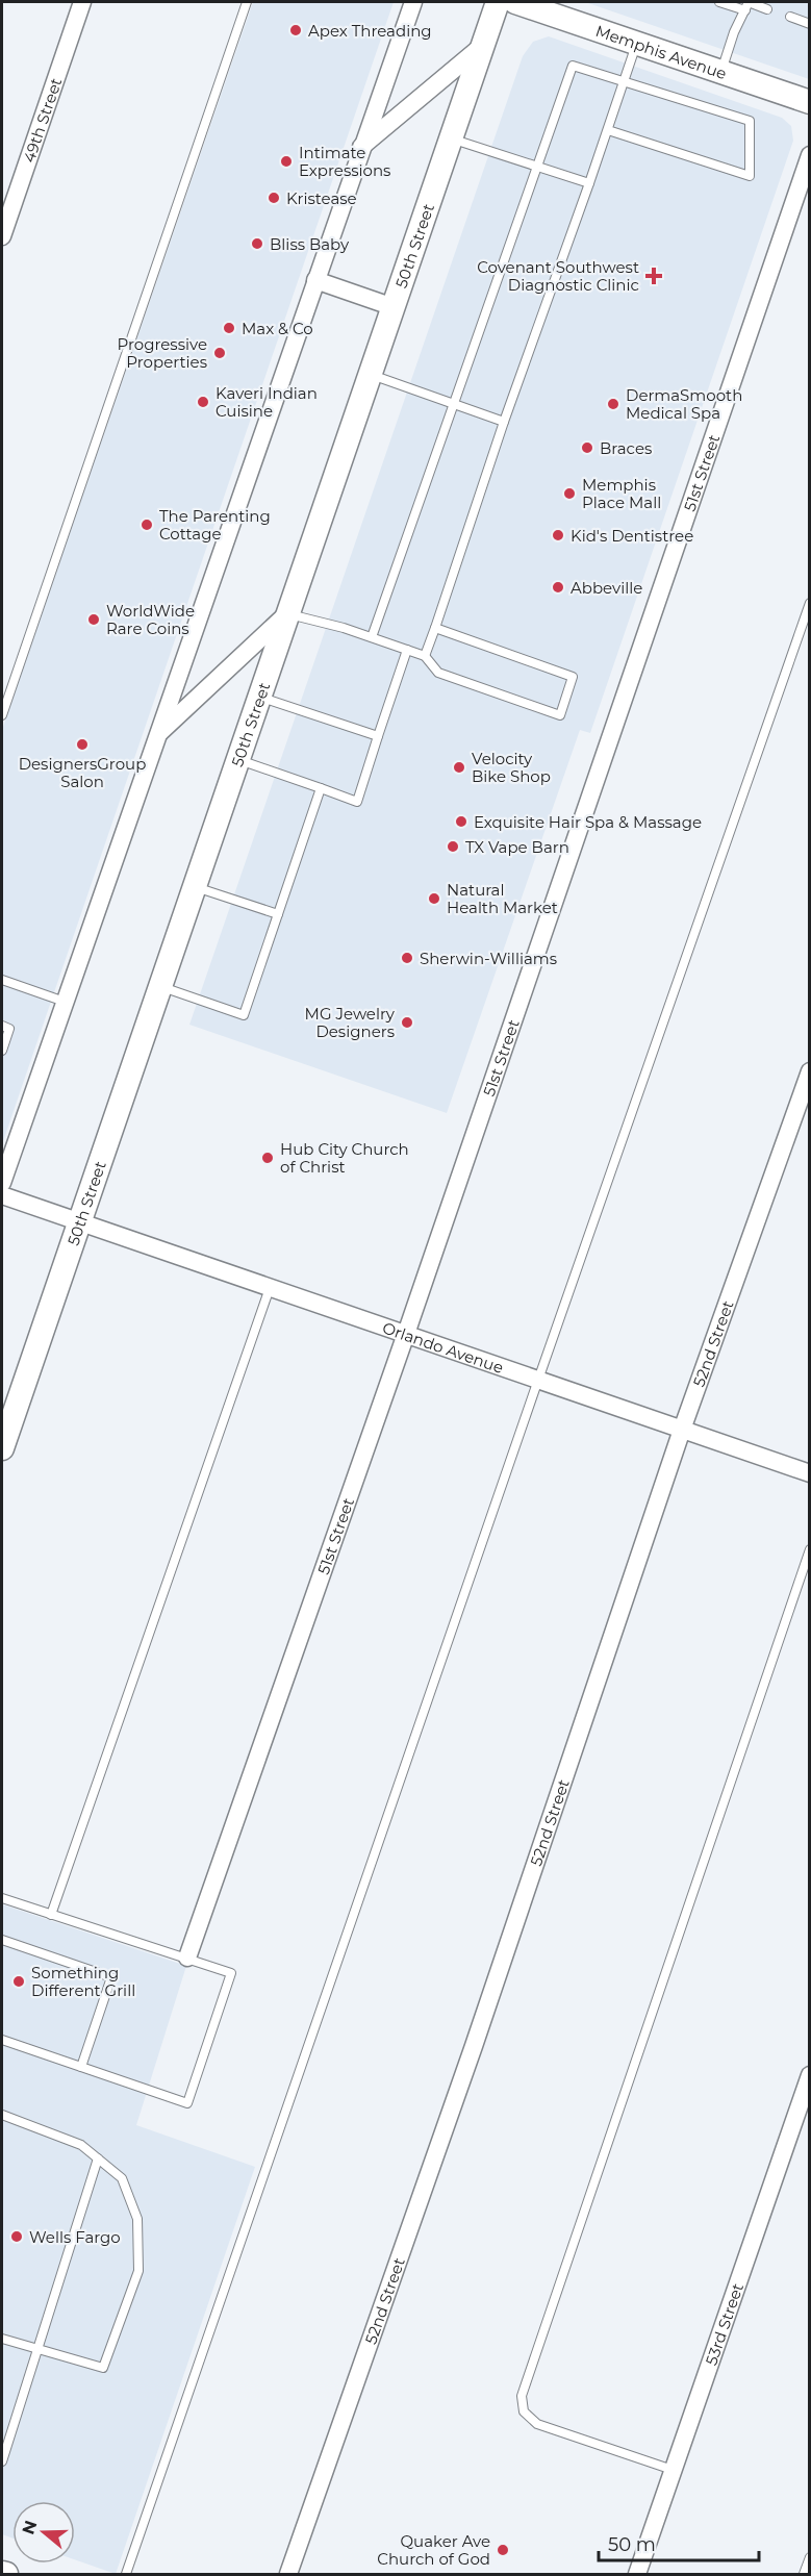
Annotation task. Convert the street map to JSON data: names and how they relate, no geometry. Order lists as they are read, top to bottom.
{
  "streets": {
    "main road": ["Memphis Avenue", "50th Street"],
    "street": [
      "49th Street",
      "51st Street",
      "52nd Street",
      "Orlando Avenue",
      "53rd Street"
    ]
  },
  "crossings": [
    ["50th Street", "Orlando Avenue"],
    ["51st Street", "Orlando Avenue"],
    ["52nd Street", "Orlando Avenue"]
  ],
  "places": {
    "other": [
      "Apex Threading",
      "Intimate Expressions",
      "Kristease",
      "Bliss Baby",
      "Max & Co",
      "Progressive Properties",
      "Kaveri Indian Cuisine",
      "DermaSmooth Medical Spa",
      "Braces",
      "Memphis Place Mall",
      "The Parenting Cottage",
      "Kid's Dentistree",
      "Abbeville",
      "WorldWide Rare Coins",
      "DesignersGroup Salon",
      "Velocity Bike Shop",
      "Exquisite Hair Spa & Massage",
      "TX Vape Barn",
      "Natural Health Market",
      "Sherwin-Williams",
      "MG Jewelry Designers",
      "Hub City Church of Christ",
      "Something Different Grill",
      "Wells Fargo",
      "Quaker Ave Church of God"
    ],
    "health": ["Covenant Southwest Diagnostic Clinic"]
  },
  "scale_bar": "50 m",
  "north": "left"
}
